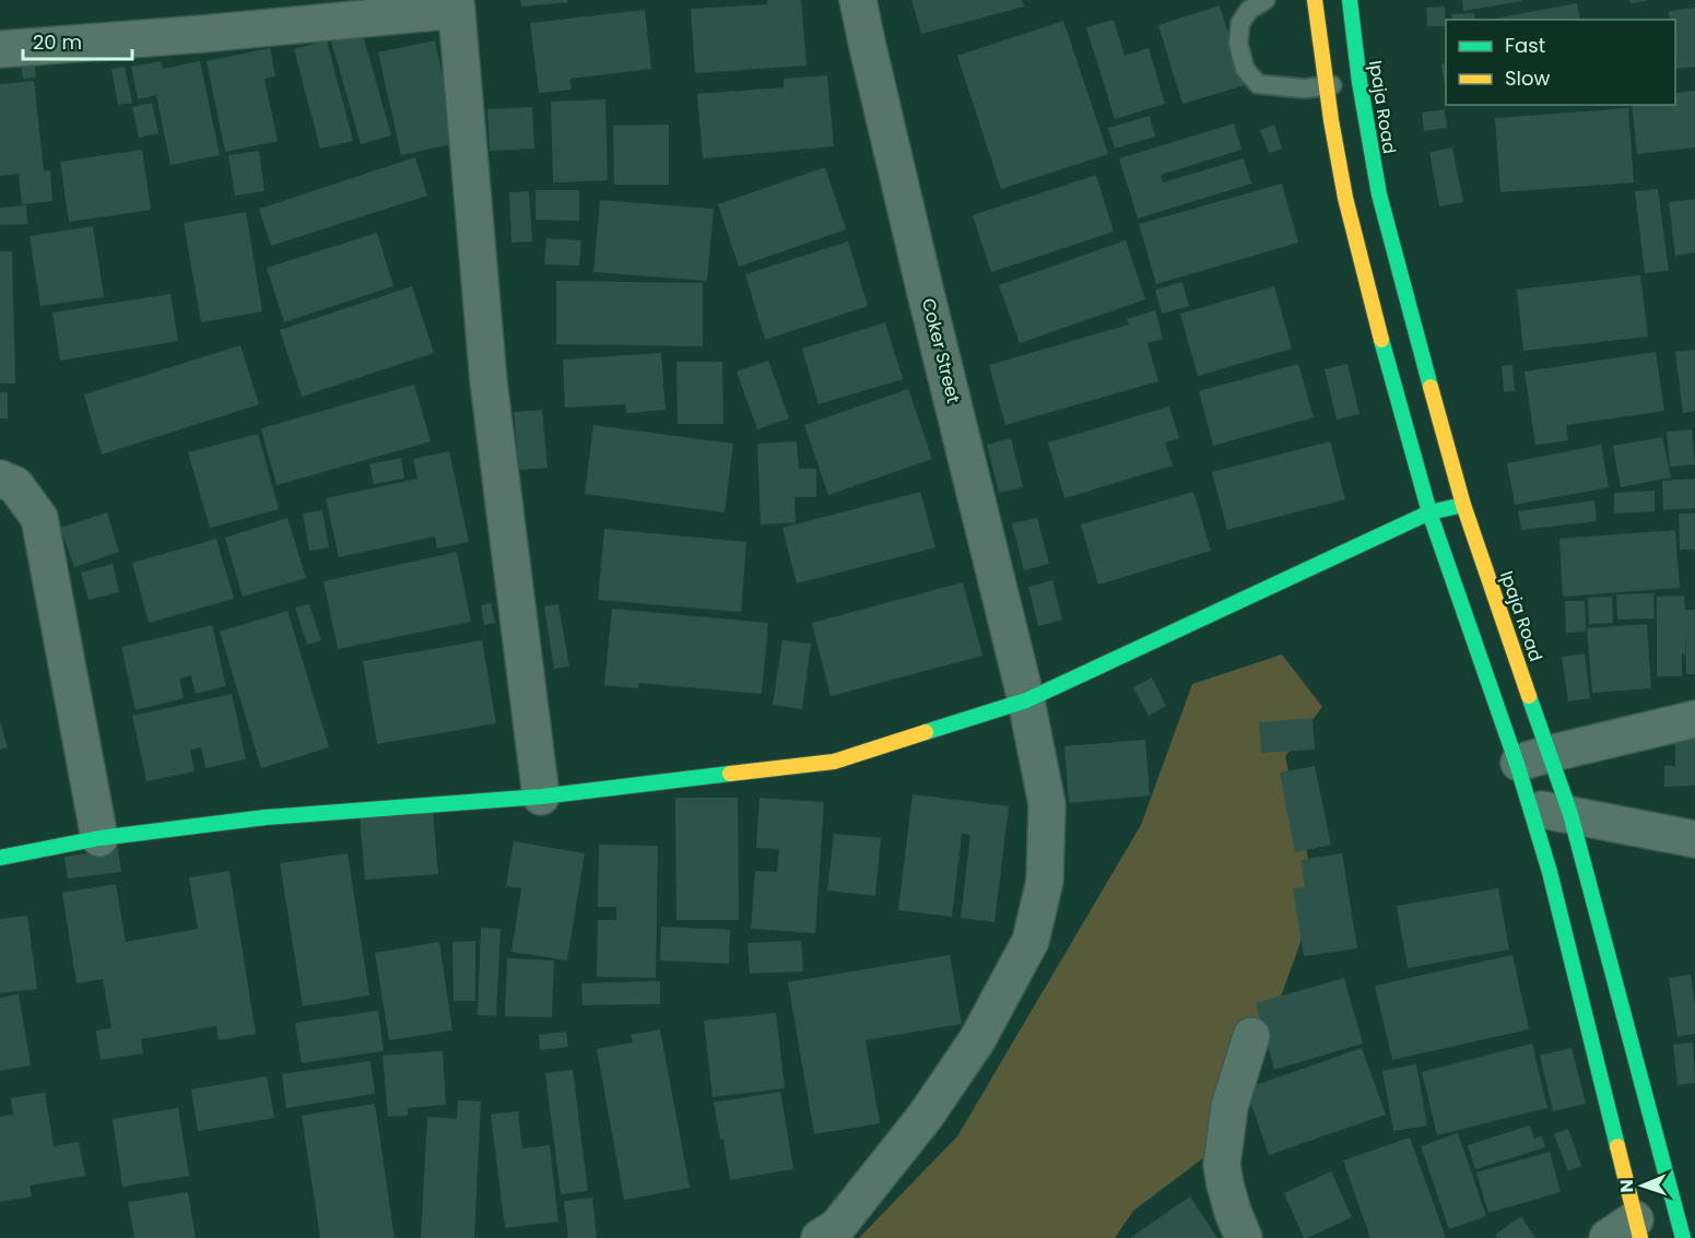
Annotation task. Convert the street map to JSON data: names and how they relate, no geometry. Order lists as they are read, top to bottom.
{
  "streets": {
    "main road": ["Ipaja Road"],
    "street": ["Coker Street"]
  },
  "legend": ["Fast", "Slow"],
  "scale_bar": "20 m",
  "north": "left"
}
